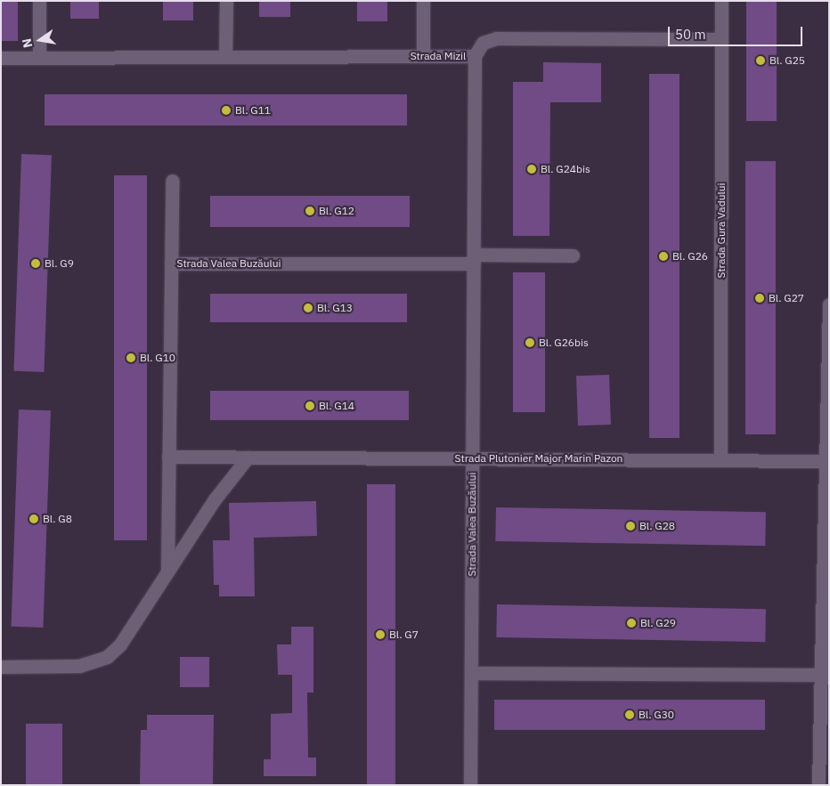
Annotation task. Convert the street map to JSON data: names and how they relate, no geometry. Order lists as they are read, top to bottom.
{
  "streets": {
    "street": [
      "Strada Mizil",
      "Strada Gura Vadului",
      "Strada Valea Buzăului",
      "Strada Plutonier Major Marin Pazon"
    ]
  },
  "crossings": [
    ["Strada Mizil", "Strada Gura Vadului"],
    ["Strada Mizil", "Strada Valea Buzăului"],
    ["Strada Gura Vadului", "Strada Plutonier Major Marin Pazon"],
    ["Strada Valea Buzăului", "Strada Plutonier Major Marin Pazon"]
  ],
  "places": [
    "Bl. G25",
    "Bl. G11",
    "Bl. G24bis",
    "Bl. G12",
    "Bl. G26",
    "Bl. G9",
    "Bl. G27",
    "Bl. G13",
    "Bl. G26bis",
    "Bl. G10",
    "Bl. G14",
    "Bl. G8",
    "Bl. G28",
    "Bl. G29",
    "Bl. G7",
    "Bl. G30"
  ],
  "scale_bar": "50 m",
  "north": "left"
}
